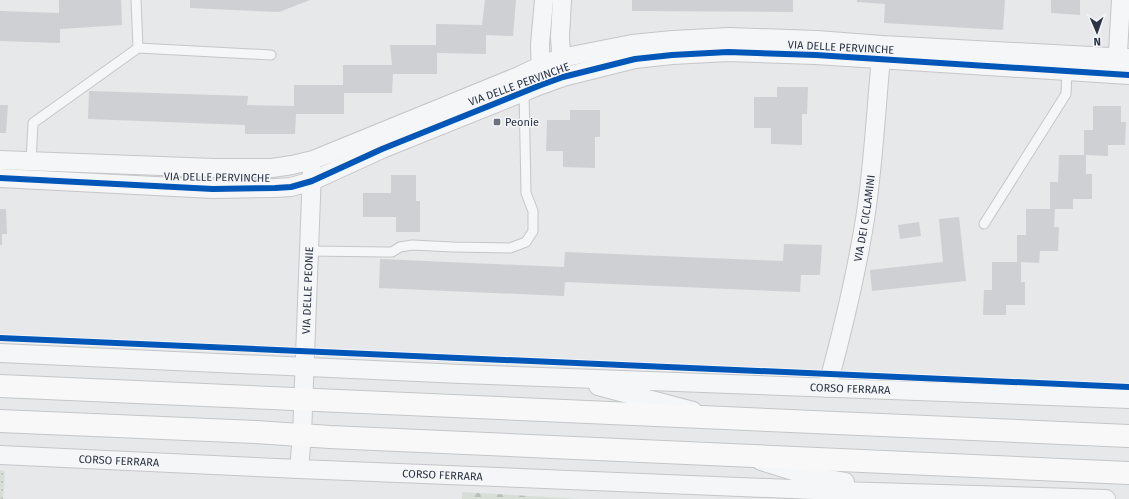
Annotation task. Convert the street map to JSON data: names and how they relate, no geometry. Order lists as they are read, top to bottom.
{
  "streets": {
    "main road": ["CORSO FERRARA"],
    "street": ["VIA DELLE PERVINCHE", "VIA DEI CICLAMINI", "VIA DELLE PEONIE"]
  },
  "crossings": [
    ["VIA DELLE PERVINCHE", "VIA DEI CICLAMINI"],
    ["VIA DELLE PERVINCHE", "VIA DELLE PEONIE"],
    ["VIA DEI CICLAMINI", "CORSO FERRARA"],
    ["VIA DELLE PEONIE", "CORSO FERRARA"]
  ],
  "places": {
    "transit": ["Peonie"]
  },
  "north": "bottom"
}
